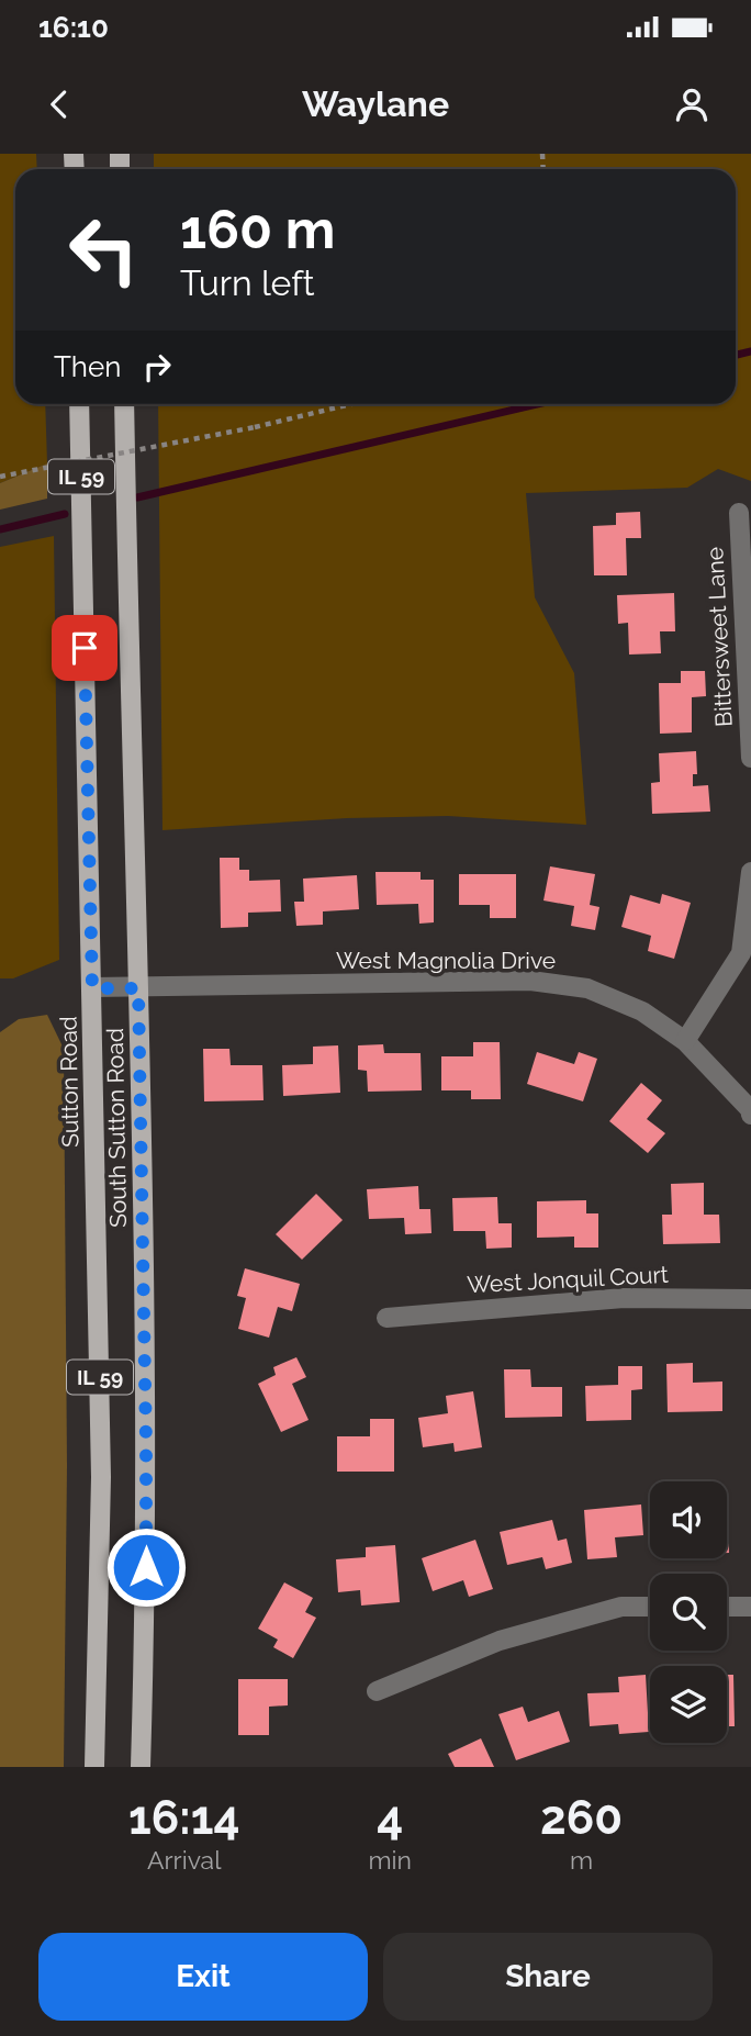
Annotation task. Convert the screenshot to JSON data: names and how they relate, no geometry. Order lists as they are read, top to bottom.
{
  "streets": {
    "main road": ["IL 59", "Sutton Road", "South Sutton Road"],
    "street": ["Bittersweet Lane", "West Magnolia Drive", "West Jonquil Court"]
  },
  "crossings": [
    ["West Magnolia Drive", "Sutton Road"],
    ["West Magnolia Drive", "South Sutton Road"]
  ],
  "page": {
    "status": "16:10",
    "header": "Waylane",
    "turn": ["160 m", "Turn left"],
    "then": "Then",
    "eta": [
      "16:14",
      "Arrival",
      "4",
      "min",
      "260",
      "m"
    ],
    "buttons": ["Exit", "Share"]
  }
}
